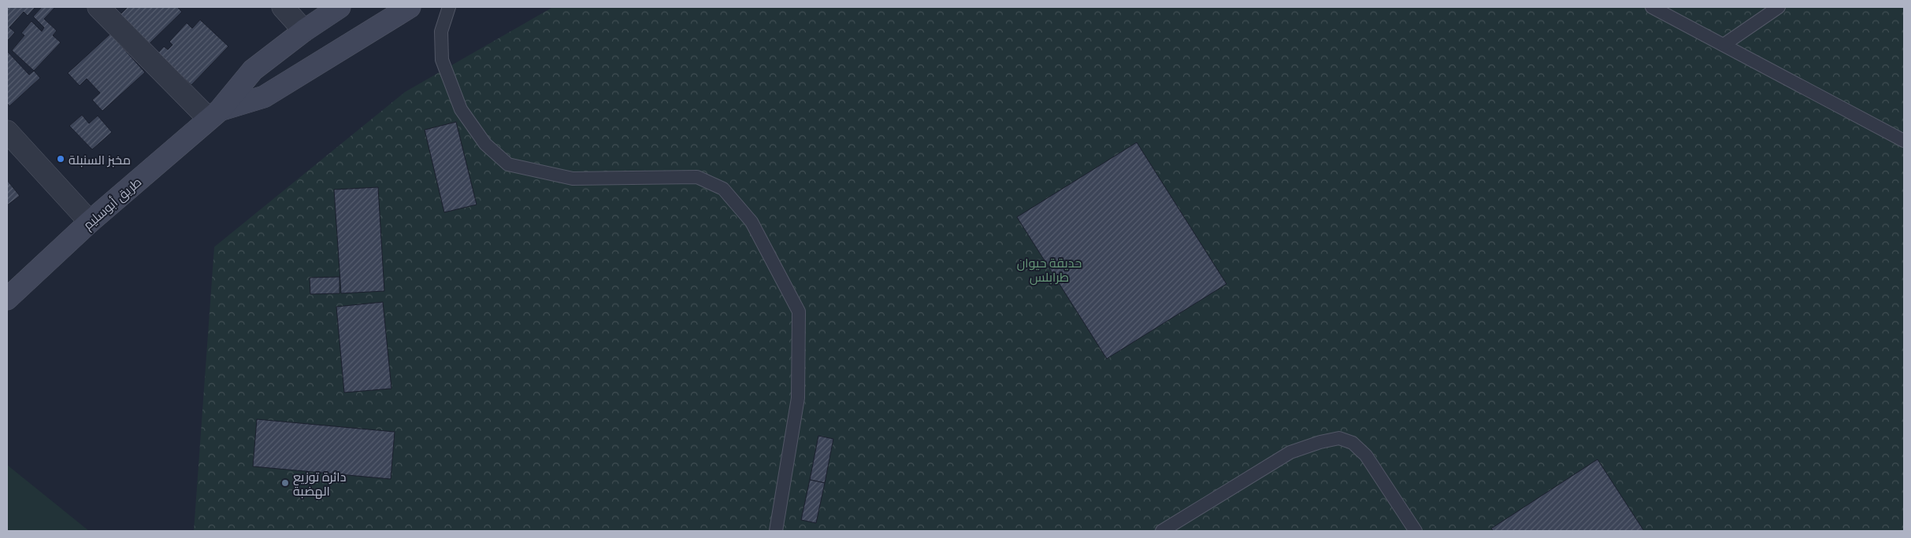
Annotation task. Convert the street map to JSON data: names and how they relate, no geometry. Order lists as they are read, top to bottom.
{
  "streets": {
    "main road": ["طريق أبوسليم"]
  },
  "parks": ["حديقة حيوان طرابلس"],
  "places": ["مخبز السنبلة", "دائرة توزيع الهضبة"]
}
